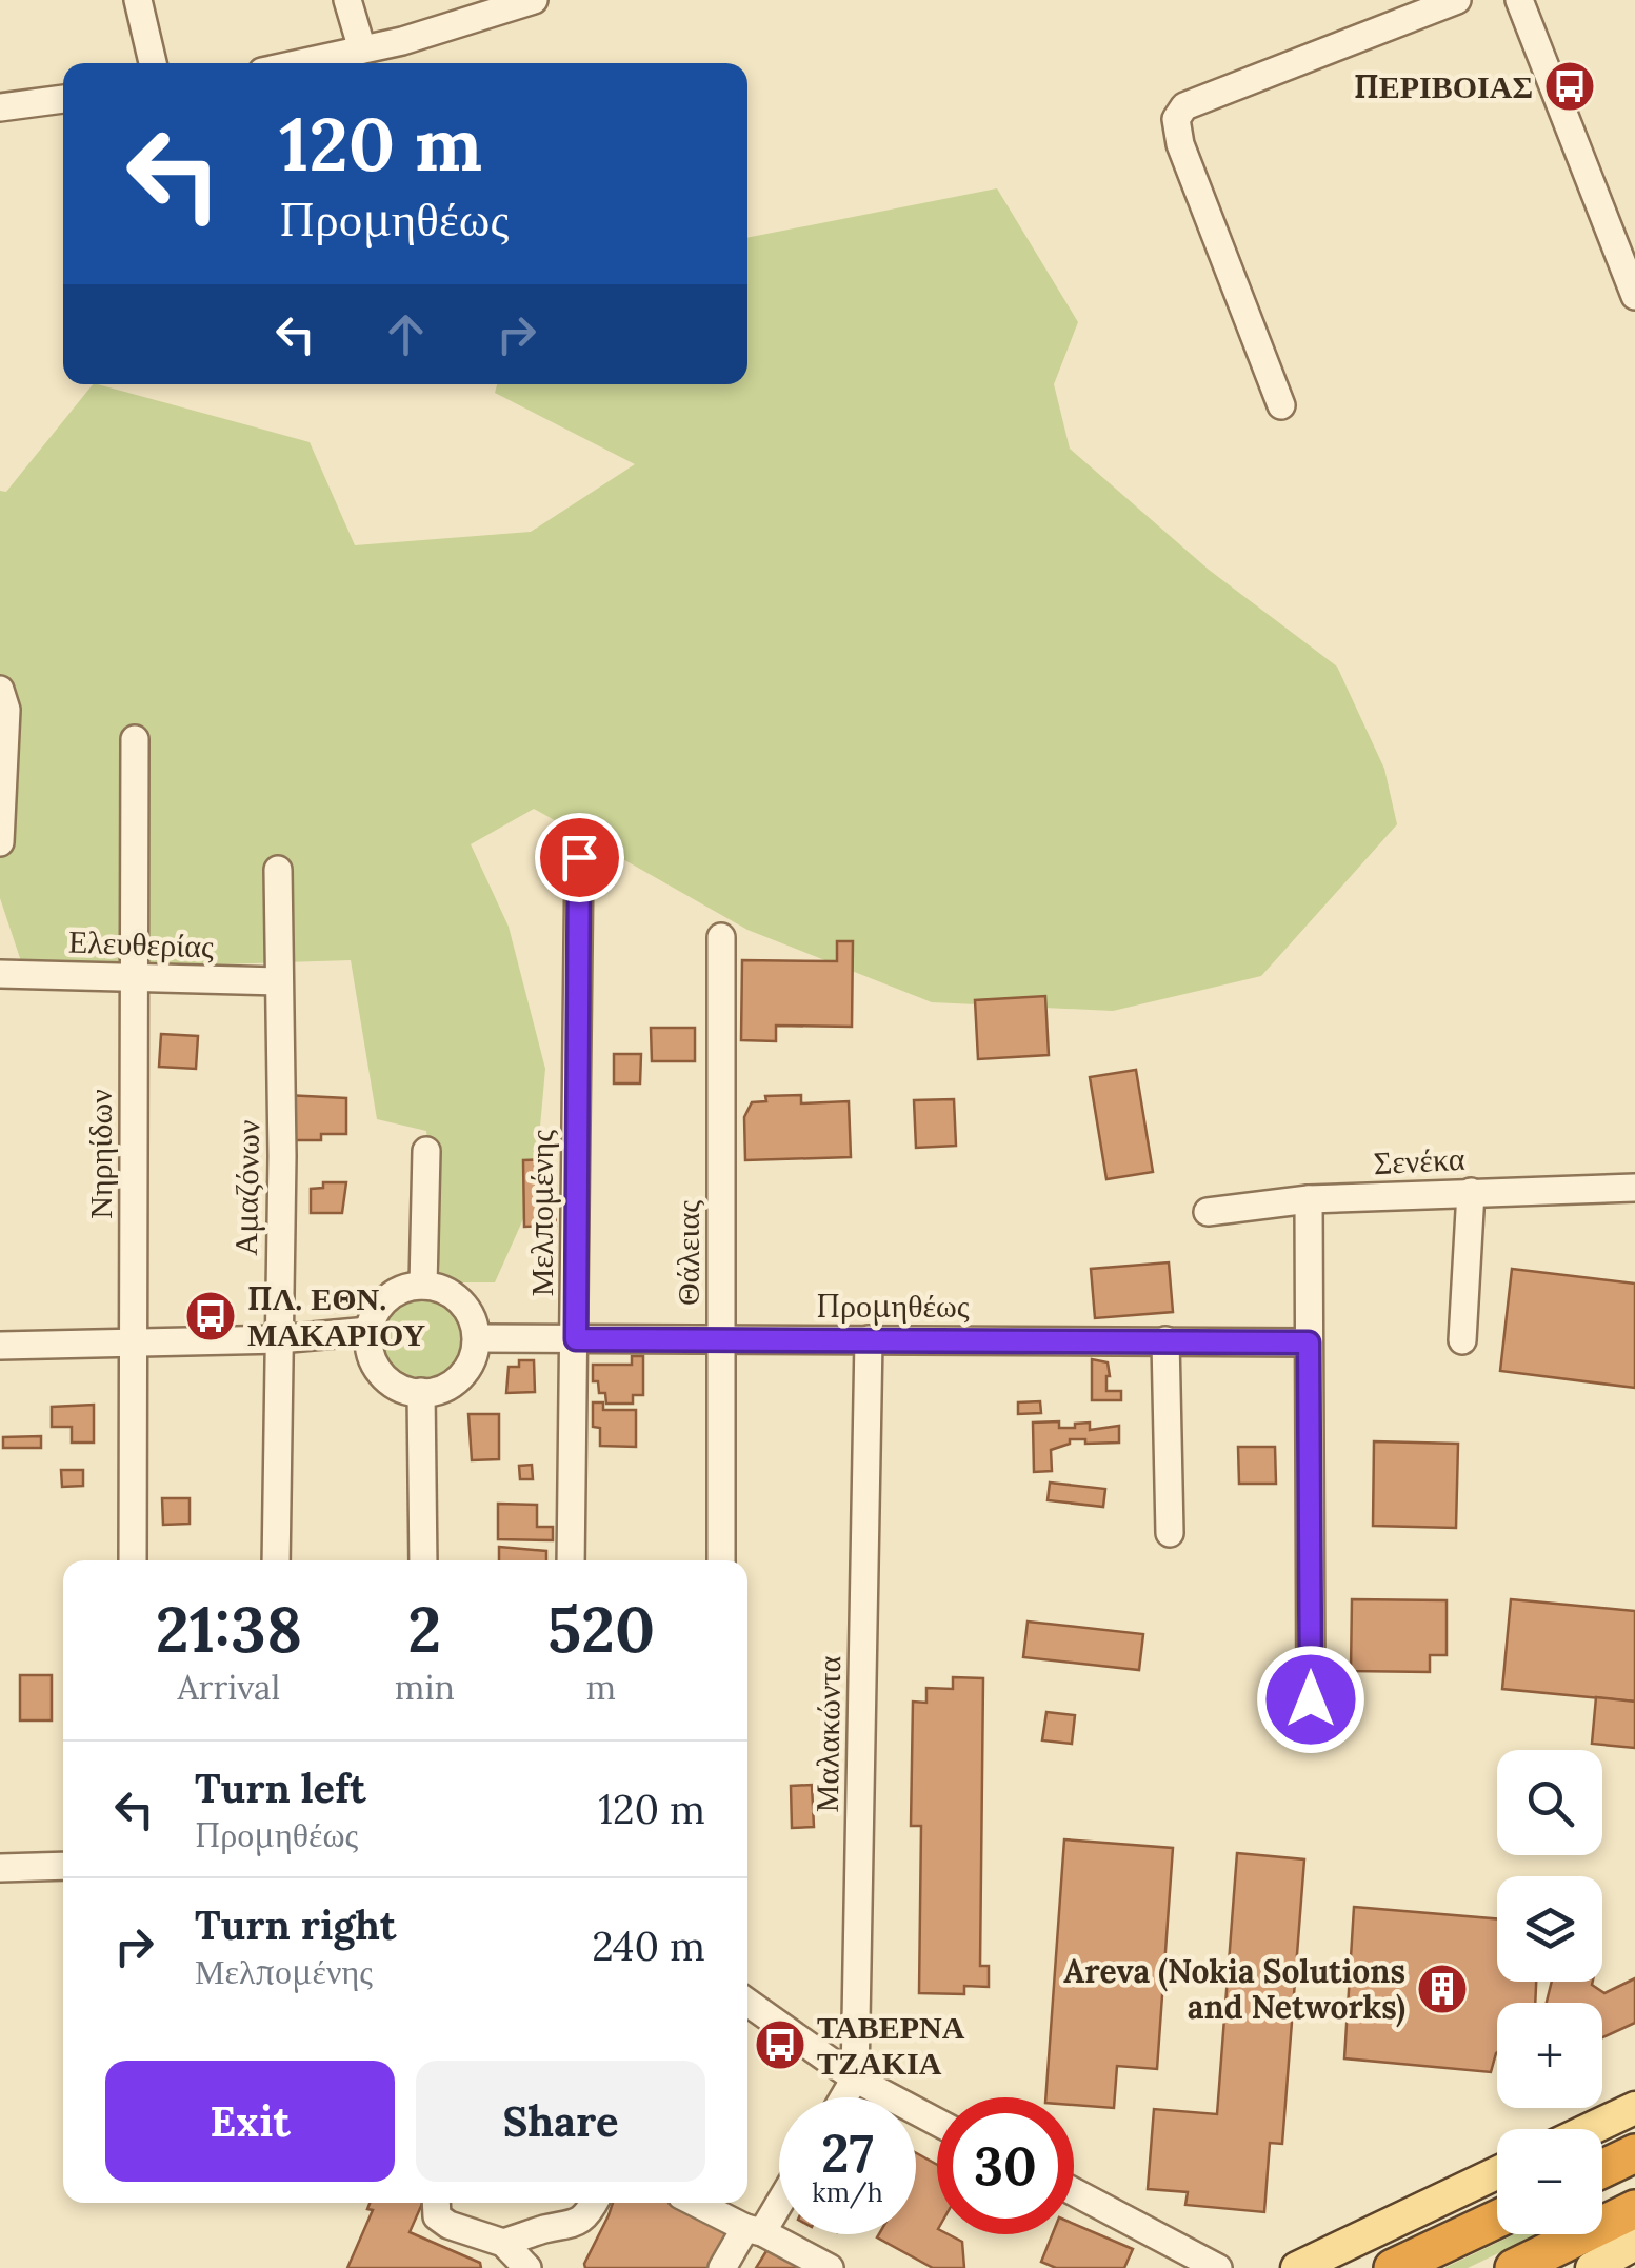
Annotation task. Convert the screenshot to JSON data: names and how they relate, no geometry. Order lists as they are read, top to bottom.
{
  "streets": {
    "street": [
      "Ελευθερίας",
      "Νηρηίδων",
      "Σενέκα",
      "Αμαζόνων",
      "Μελπομένης",
      "Θάλειας",
      "Προμηθέως",
      "Μαλακώντα"
    ]
  },
  "crossings": [
    ["Ελευθερίας", "Νηρηίδων"],
    ["Ελευθερίας", "Αμαζόνων"],
    ["Μελπομένης", "Προμηθέως"],
    ["Θάλειας", "Προμηθέως"],
    ["Προμηθέως", "Μαλακώντα"]
  ],
  "places": {
    "bus stop": ["ΠΕΡΙΒΟΙΑΣ", "ΠΛ. ΕΘΝ. ΜΑΚΑΡΙΟΥ", "ΤΑΒΕΡΝΑ ΤΖΑΚΙΑ"],
    "building": ["Areva (Nokia Solutions and Networks)"]
  },
  "page": {
    "turn": ["120 m", "Προμηθέως"],
    "eta": [
      "21:38",
      "Arrival",
      "2",
      "min",
      "520",
      "m"
    ],
    "list": [
      {
        "name": "Turn left",
        "note": "Προμηθέως",
        "value": "120 m"
      },
      {
        "name": "Turn right",
        "note": "Μελπομένης",
        "value": "240 m"
      }
    ],
    "map_buttons": ["+", "−"],
    "buttons": ["Exit", "Share"],
    "speed": "27 km/h",
    "limit": "30"
  }
}
